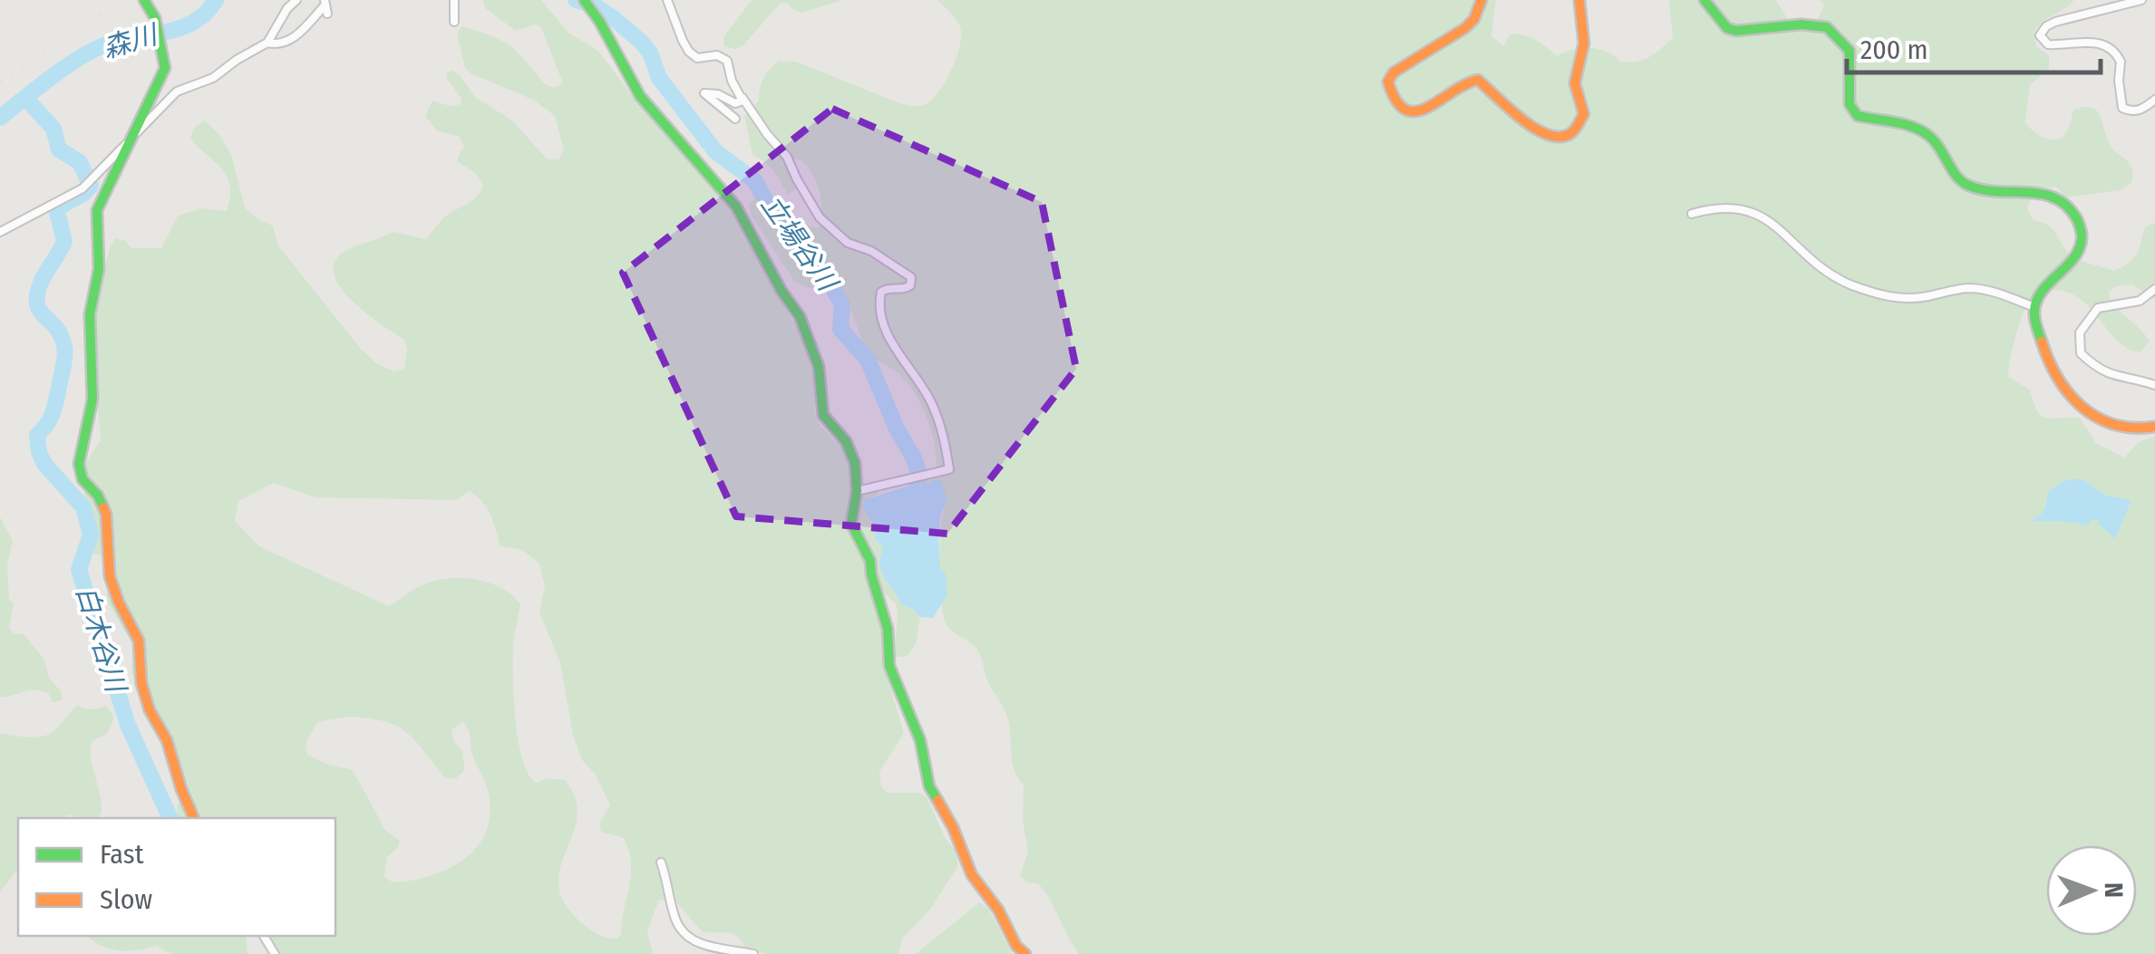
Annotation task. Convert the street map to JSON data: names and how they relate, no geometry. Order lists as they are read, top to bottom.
{
  "water": ["森川", "立場谷川", "白木谷川"],
  "legend": ["Fast", "Slow"],
  "scale_bar": "200 m",
  "north": "right"
}
